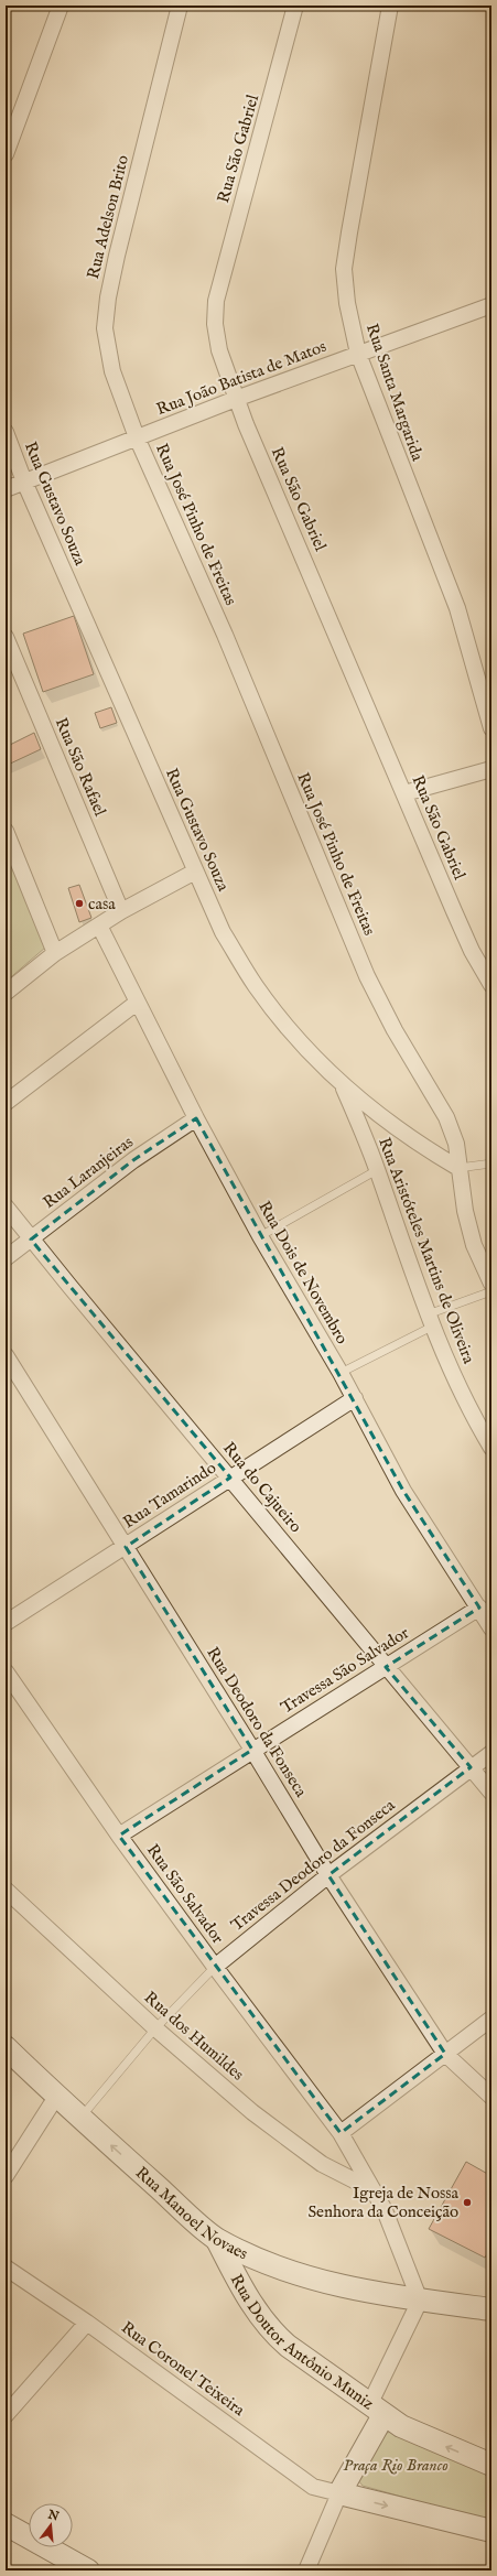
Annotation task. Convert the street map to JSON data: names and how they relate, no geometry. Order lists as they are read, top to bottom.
{
  "streets": {
    "street": [
      "Rua São Gabriel",
      "Rua Adelson Brito",
      "Rua João Batista de Matos",
      "Rua Santa Margarida",
      "Rua Gustavo Souza",
      "Rua José Pinho de Freitas",
      "Rua São Rafael",
      "Rua Laranjeiras",
      "Rua Aristóteles Martins de Oliveira",
      "Rua Dois de Novembro",
      "Rua do Cajueiro",
      "Rua Tamarindo",
      "Travessa São Salvador",
      "Rua Deodoro da Fonseca",
      "Travessa Deodoro da Fonseca",
      "Rua São Salvador",
      "Rua dos Humildes",
      "Rua Manoel Novaes",
      "Rua Doutor Antônio Muniz",
      "Rua Coronel Teixeira"
    ]
  },
  "crossings": [
    ["Rua São Gabriel", "Rua João Batista de Matos"],
    ["Rua Adelson Brito", "Rua João Batista de Matos"],
    ["Rua Adelson Brito", "Rua José Pinho de Freitas"],
    ["Rua João Batista de Matos", "Rua Santa Margarida"],
    ["Rua João Batista de Matos", "Rua Gustavo Souza"],
    ["Rua João Batista de Matos", "Rua José Pinho de Freitas"],
    ["Rua Gustavo Souza", "Rua José Pinho de Freitas"],
    ["Rua Gustavo Souza", "Rua Aristóteles Martins de Oliveira"],
    ["Rua Laranjeiras", "Rua Dois de Novembro"],
    ["Rua Laranjeiras", "Rua do Cajueiro"],
    ["Rua Dois de Novembro", "Rua Tamarindo"],
    ["Rua Dois de Novembro", "Travessa São Salvador"],
    ["Rua do Cajueiro", "Rua Tamarindo"],
    ["Rua do Cajueiro", "Travessa São Salvador"],
    ["Rua do Cajueiro", "Travessa Deodoro da Fonseca"],
    ["Rua Tamarindo", "Rua Deodoro da Fonseca"],
    ["Travessa São Salvador", "Rua Deodoro da Fonseca"],
    ["Travessa São Salvador", "Rua São Salvador"],
    ["Rua Deodoro da Fonseca", "Travessa Deodoro da Fonseca"],
    ["Travessa Deodoro da Fonseca", "Rua São Salvador"],
    ["Travessa Deodoro da Fonseca", "Rua dos Humildes"],
    ["Travessa Deodoro da Fonseca", "Rua Manoel Novaes"],
    ["Rua São Salvador", "Rua dos Humildes"],
    ["Rua São Salvador", "Rua Manoel Novaes"],
    ["Rua Manoel Novaes", "Rua Doutor Antônio Muniz"]
  ],
  "parks": ["Praça Rio Branco"],
  "places": ["casa", "Igreja de Nossa Senhora da Conceição"],
  "north": "top"
}
